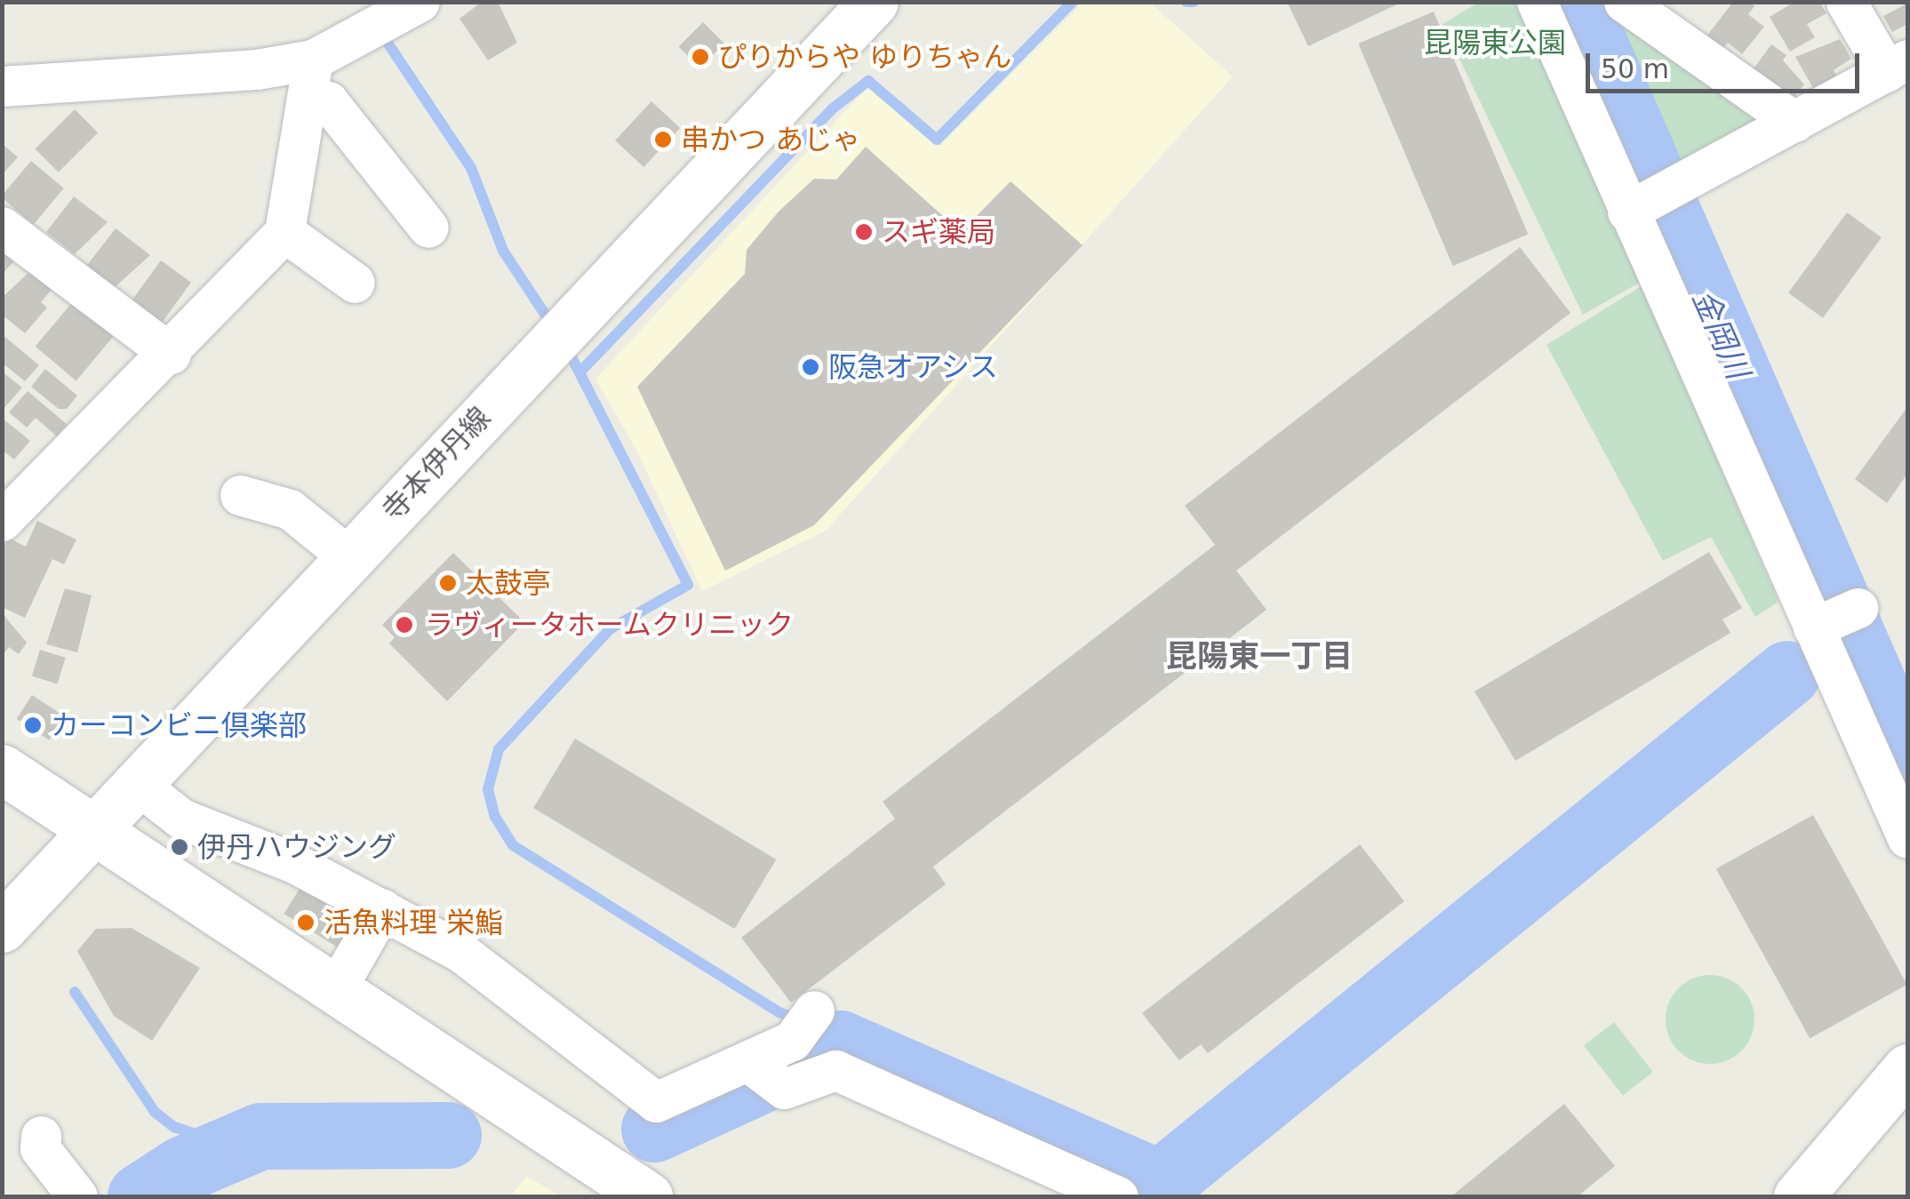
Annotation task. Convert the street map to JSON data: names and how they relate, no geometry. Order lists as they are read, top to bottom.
{
  "streets": {
    "main road": ["寺本伊丹線"]
  },
  "districts": ["昆陽東一丁目"],
  "water": ["金岡川"],
  "parks": ["昆陽東公園"],
  "places": [
    "ぴりからや ゆりちゃん",
    "串かつ あじゃ",
    "スギ薬局",
    "阪急オアシス",
    "太鼓亭",
    "ラヴィータホームクリニック",
    "カーコンビニ倶楽部",
    "伊丹ハウジング",
    "活魚料理 栄鮨"
  ],
  "scale_bar": "50 m"
}
